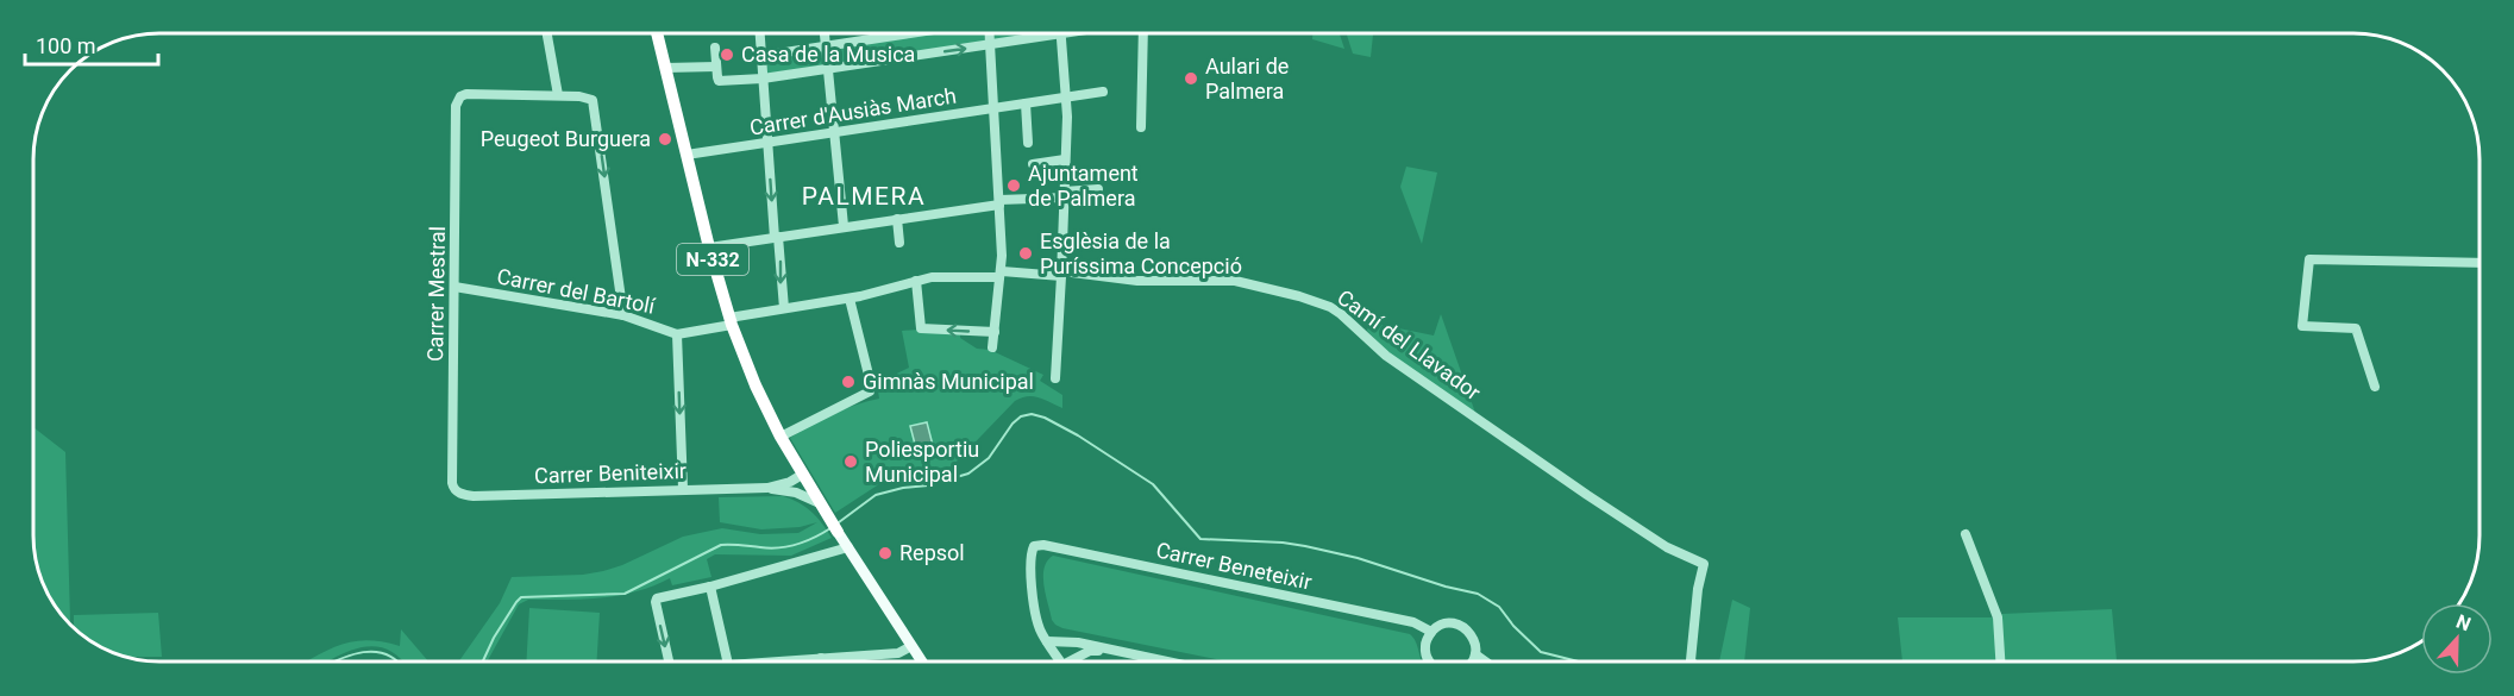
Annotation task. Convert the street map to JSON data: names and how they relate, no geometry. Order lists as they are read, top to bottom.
{
  "streets": {
    "highway": ["N-332"],
    "street": [
      "Carrer d'Ausiàs March",
      "Carrer del Bartolí",
      "Carrer Mestral",
      "Camí del Llavador",
      "Carrer Beniteixir",
      "Carrer Beneteixir"
    ]
  },
  "crossings": [
    ["Carrer d'Ausiàs March", "N-332"],
    ["N-332", "Carrer del Bartolí"],
    ["N-332", "Carrer Beniteixir"],
    ["Carrer del Bartolí", "Carrer Mestral"],
    ["Carrer del Bartolí", "Camí del Llavador"],
    ["Carrer Mestral", "Carrer Beniteixir"]
  ],
  "districts": ["PALMERA"],
  "places": [
    "Casa de la Musica",
    "Aulari de Palmera",
    "Peugeot Burguera",
    "Ajuntament de Palmera",
    "Esglèsia de la Puríssima Concepció",
    "Gimnàs Municipal",
    "Poliesportiu Municipal",
    "Repsol"
  ],
  "scale_bar": "100 m",
  "north": "top"
}
